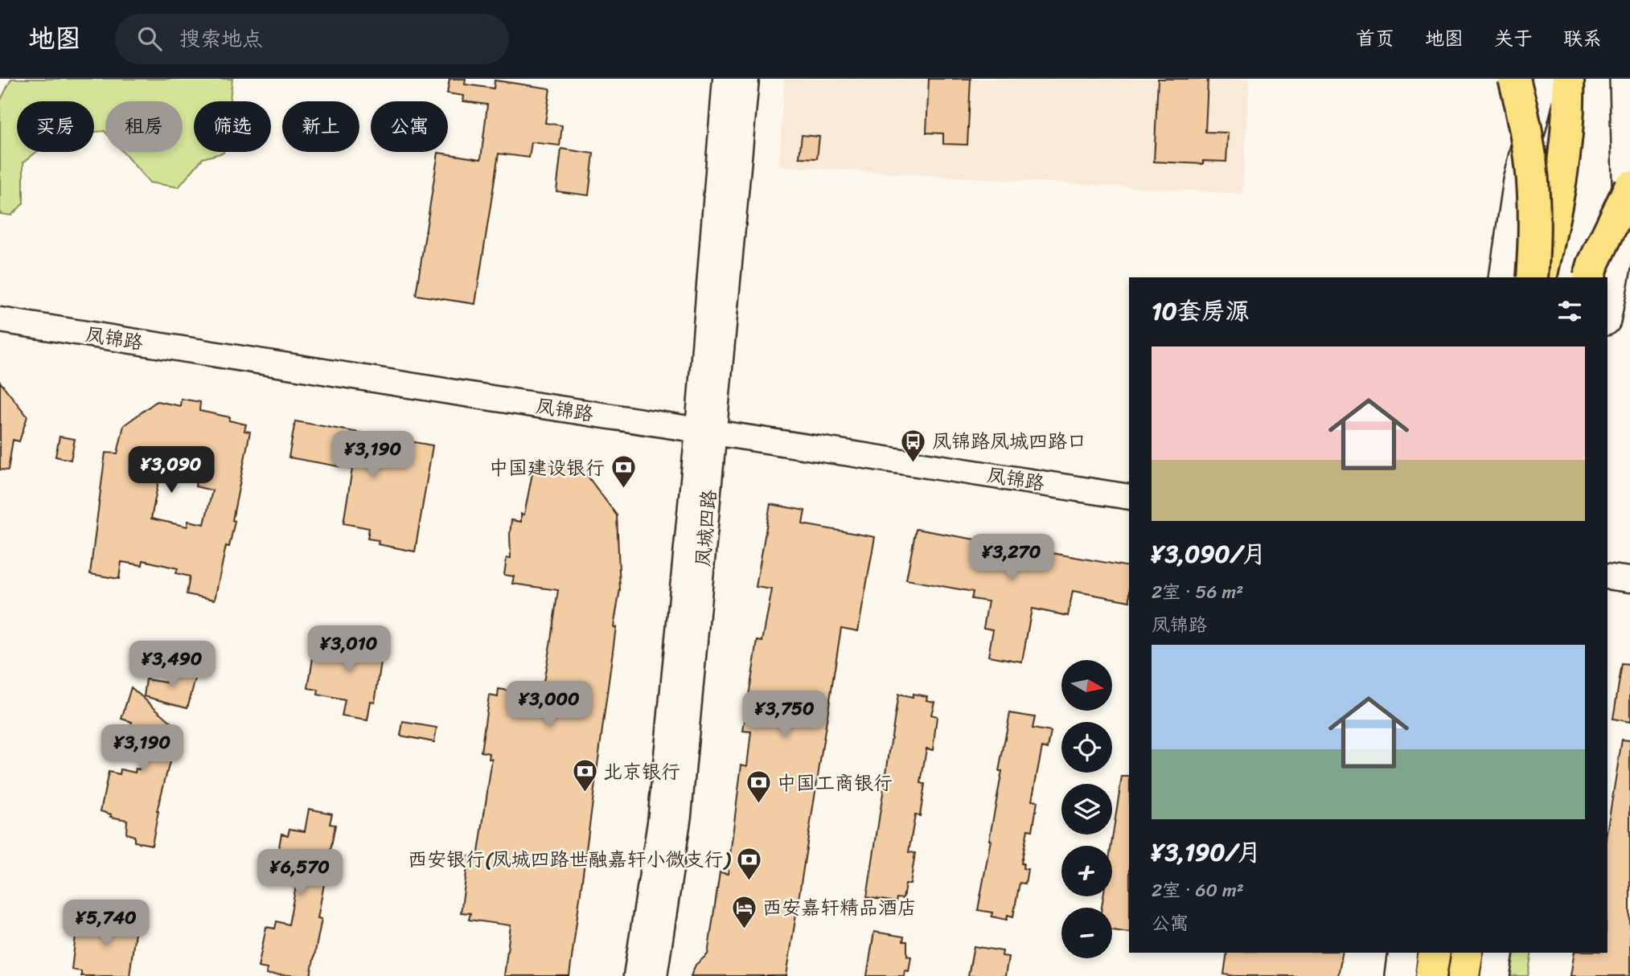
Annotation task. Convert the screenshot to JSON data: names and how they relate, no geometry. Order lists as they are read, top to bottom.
{
  "streets": {
    "street": ["凤锦路", "凤城四路"]
  },
  "crossings": [
    ["凤锦路", "凤城四路"]
  ],
  "places": {
    "bus stop": ["凤锦路凤城四路口"],
    "bank": [
      "中国建设银行",
      "北京银行",
      "中国工商银行",
      "西安银行(凤城四路世融嘉轩小微支行)"
    ],
    "hotel": ["西安嘉轩精品酒店"]
  },
  "north": "right",
  "page": {
    "header": "地图",
    "search": "搜索地点",
    "nav": [
      "首页",
      "地图",
      "关于",
      "联系"
    ],
    "chip": [
      "买房",
      "租房",
      "筛选",
      "新上",
      "公寓"
    ],
    "heading": "10套房源",
    "list": [
      {
        "name": "¥3,090/月",
        "note": "2室 · 56 m² · 凤锦路"
      },
      {
        "name": "¥3,190/月",
        "note": "2室 · 60 m² · 公寓"
      }
    ],
    "price": [
      "¥3,190",
      "¥3,090",
      "¥3,270",
      "¥3,010",
      "¥3,490",
      "¥3,000",
      "¥3,750",
      "¥3,190",
      "¥6,570",
      "¥5,740"
    ],
    "map_buttons": ["+", "−"]
  }
}
